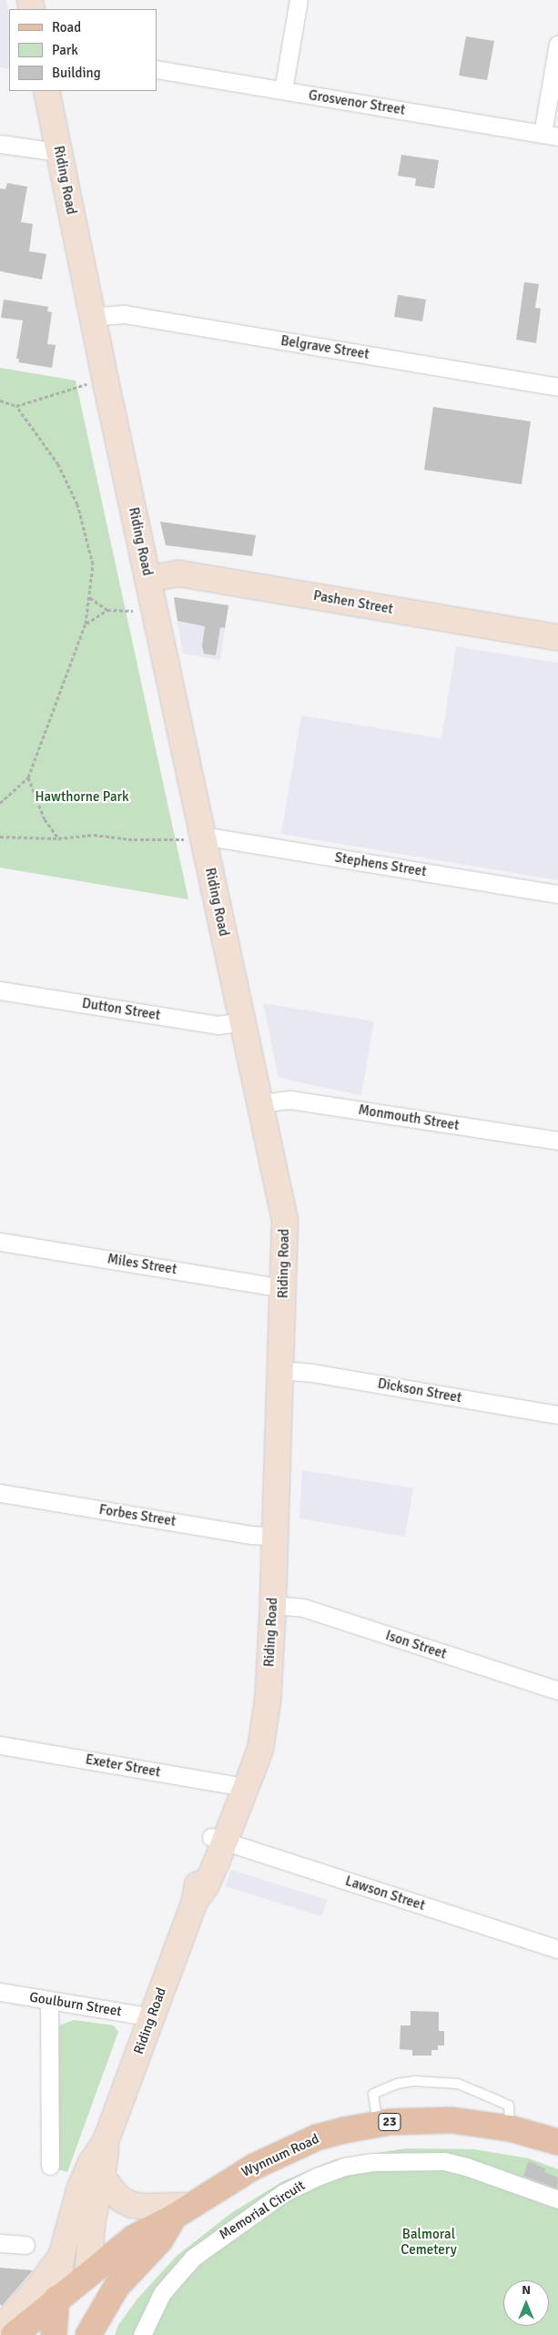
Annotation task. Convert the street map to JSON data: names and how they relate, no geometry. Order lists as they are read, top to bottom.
{
  "streets": {
    "main road": [
      "Riding Road",
      "Pashen Street",
      "23",
      "Wynnum Road"
    ],
    "street": [
      "Grosvenor Street",
      "Belgrave Street",
      "Stephens Street",
      "Dutton Street",
      "Monmouth Street",
      "Miles Street",
      "Dickson Street",
      "Forbes Street",
      "Ison Street",
      "Exeter Street",
      "Lawson Street",
      "Goulburn Street",
      "Memorial Circuit"
    ]
  },
  "crossings": [
    ["Riding Road", "Belgrave Street"],
    ["Riding Road", "Pashen Street"],
    ["Riding Road", "Stephens Street"],
    ["Riding Road", "Dutton Street"],
    ["Riding Road", "Monmouth Street"],
    ["Riding Road", "Miles Street"],
    ["Riding Road", "Dickson Street"],
    ["Riding Road", "Forbes Street"],
    ["Riding Road", "Ison Street"],
    ["Riding Road", "Exeter Street"],
    ["Riding Road", "Lawson Street"],
    ["Riding Road", "Goulburn Street"],
    ["Riding Road", "23"],
    ["Riding Road", "Wynnum Road"],
    ["23", "Wynnum Road"]
  ],
  "parks": ["Hawthorne Park", "Balmoral Cemetery"],
  "legend": ["Road", "Park", "Building"],
  "north": "top"
}
